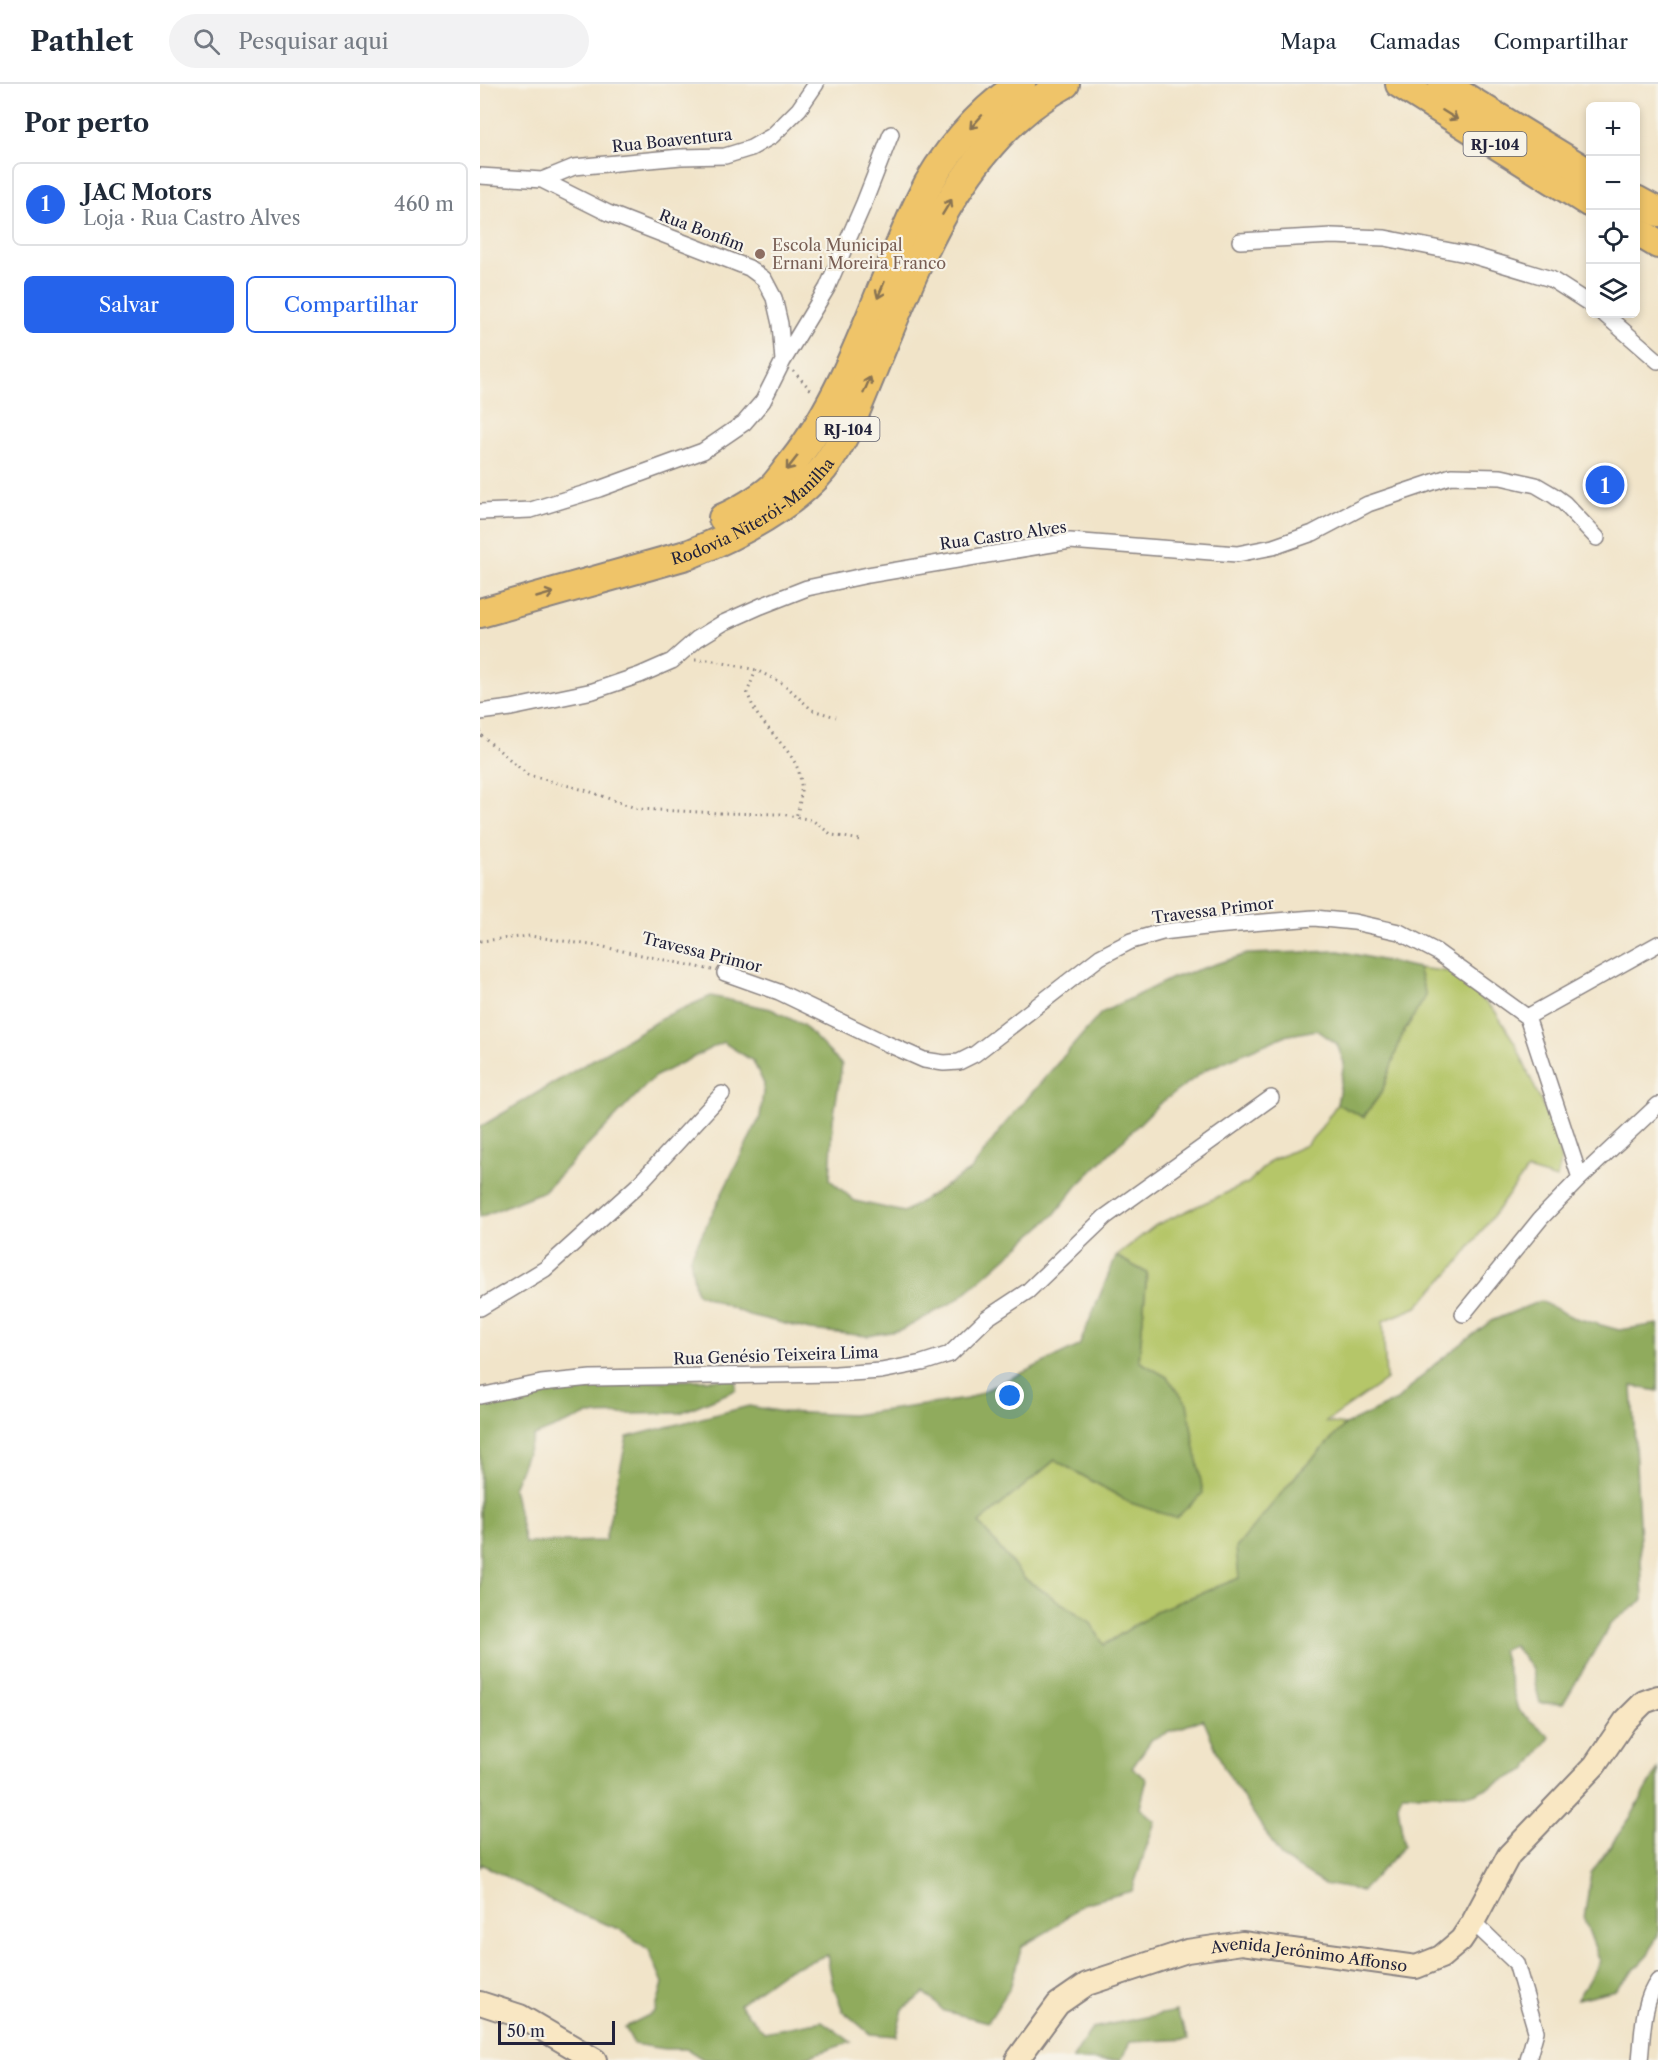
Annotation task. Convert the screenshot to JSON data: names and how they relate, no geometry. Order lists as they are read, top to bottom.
{
  "streets": {
    "highway": ["RJ-104", "Rodovia Niterói-Manilha"],
    "street": [
      "Rua Boaventura",
      "Rua Bonfim",
      "Rua Castro Alves",
      "Travessa Primor",
      "Rua Genésio Teixeira Lima",
      "Avenida Jerônimo Affonso"
    ]
  },
  "crossings": [
    ["Rua Boaventura", "Rua Bonfim"]
  ],
  "places": ["Escola Municipal Ernani Moreira Franco"],
  "scale_bar": "50 m",
  "page": {
    "header": "Pathlet",
    "search": "Pesquisar aqui",
    "nav": ["Mapa", "Camadas", "Compartilhar"],
    "heading": "Por perto",
    "map_buttons": ["+", "−"],
    "list": [
      {
        "mark": "1",
        "name": "JAC Motors",
        "note": "Loja · Rua Castro Alves",
        "value": "460 m"
      }
    ],
    "buttons": ["Salvar", "Compartilhar"],
    "pins": "1",
    "scale": "50 m"
  }
}
